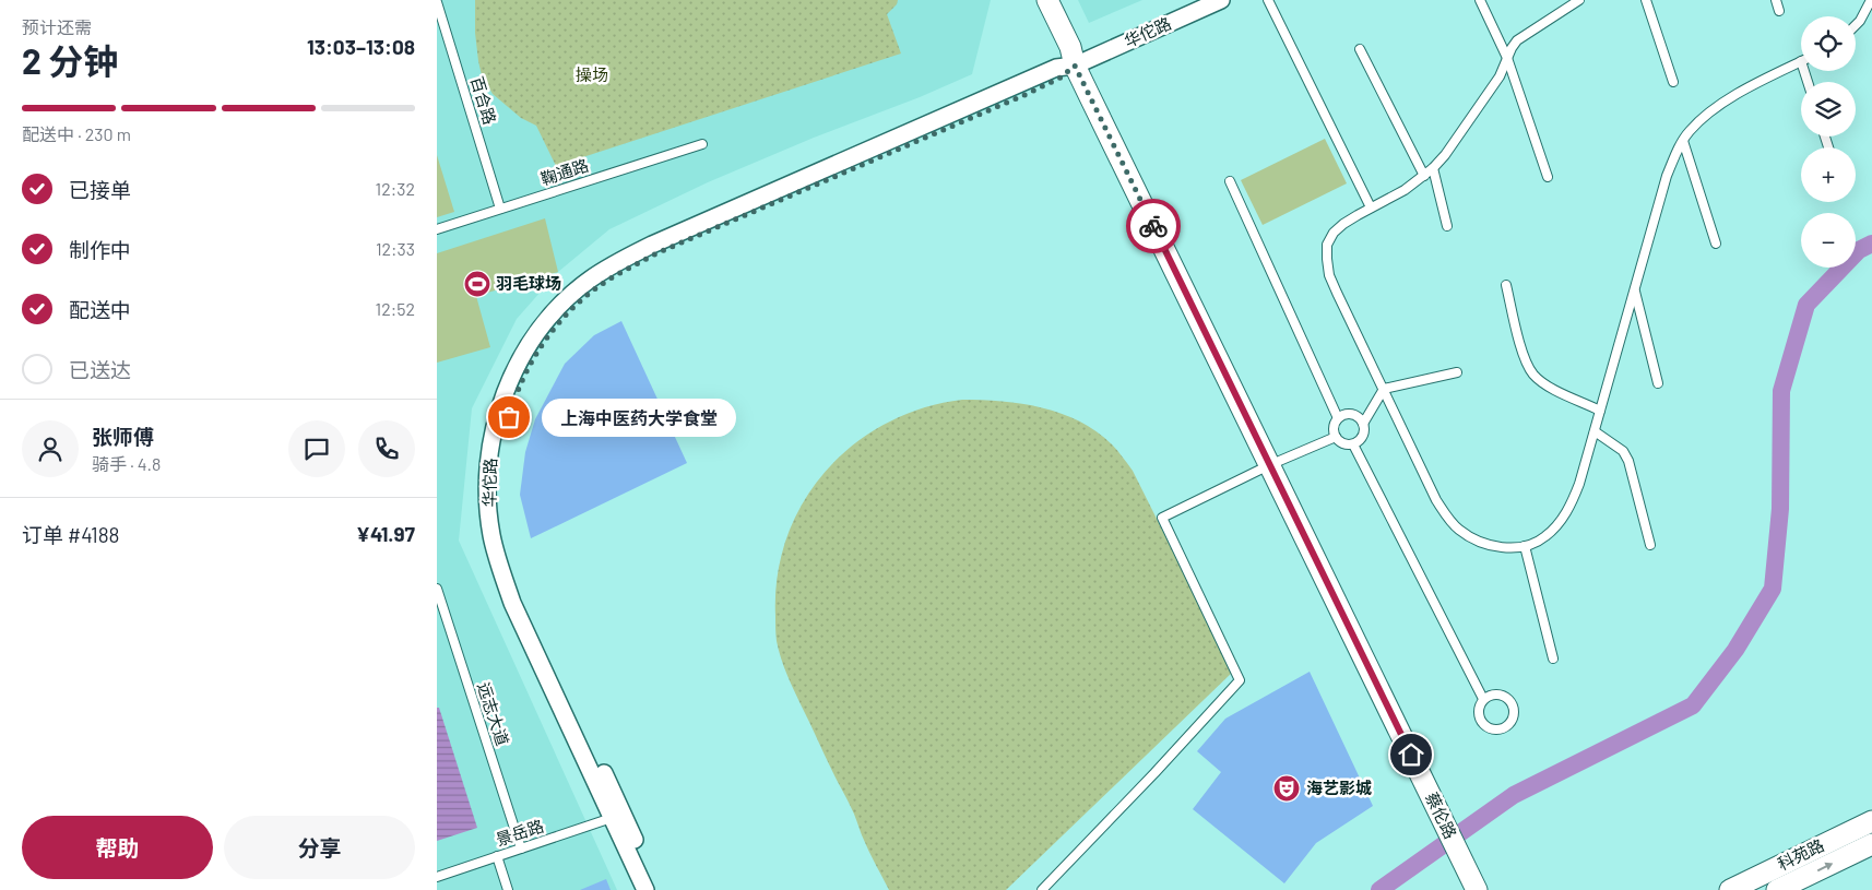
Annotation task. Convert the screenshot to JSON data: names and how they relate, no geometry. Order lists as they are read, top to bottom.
{
  "streets": {
    "street": ["华佗路", "蔡伦路", "科苑路"],
    "lane": [
      "百合路",
      "鞠通路",
      "远志大道",
      "景岳路"
    ]
  },
  "crossings": [
    ["华佗路", "蔡伦路"],
    ["华佗路", "景岳路"],
    ["百合路", "鞠通路"],
    ["远志大道", "景岳路"]
  ],
  "parks": ["操场"],
  "places": {
    "sports": ["羽毛球场"],
    "other": ["上海中医药大学食堂"],
    "theatre": ["海艺影城"]
  },
  "page": {
    "heading": ["2 分钟", "预计还需", "13:03–13:08"],
    "panel": [
      "张师傅",
      "骑手 · 4.8",
      "订单 #4188",
      "¥41.97"
    ],
    "map_buttons": ["+", "−"],
    "bar": "配送中 · 230 m",
    "list": [
      ["已接单", "12:32"],
      ["制作中", "12:33"],
      ["配送中", "12:52"],
      "已送达"
    ],
    "bubble": "上海中医药大学食堂",
    "buttons": ["帮助", "分享"]
  }
}
